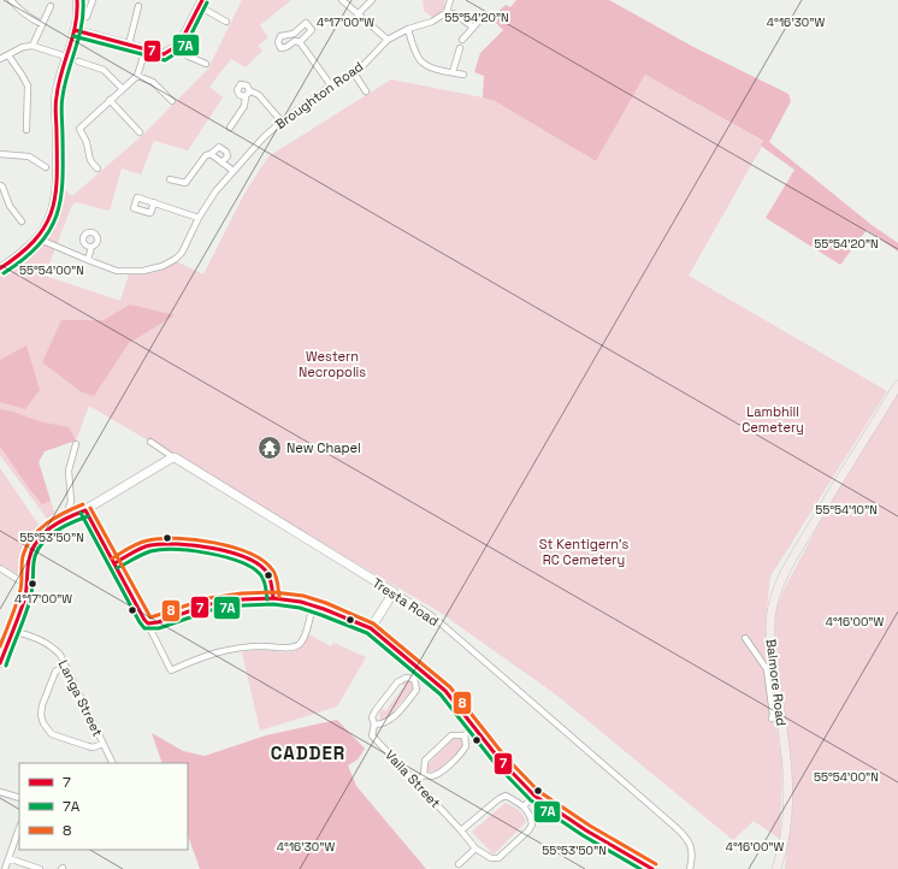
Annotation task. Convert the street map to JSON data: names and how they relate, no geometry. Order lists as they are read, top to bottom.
{
  "streets": {
    "main road": ["Balmore Road"],
    "street": [
      "Broughton Road",
      "Tresta Road",
      "Langa Street",
      "Vaila Street"
    ]
  },
  "districts": ["CADDER"],
  "parks": ["Western Necropolis", "Lambhill Cemetery", "St Kentigern's RC Cemetery"],
  "places": {
    "temple": ["New Chapel"]
  },
  "lines": ["transit line 7", "transit line 7A", "transit line 8"],
  "legend": ["7", "7A", "8"],
  "coordinates": [
    "55°54'20\"N",
    "4°17'00\"W",
    "4°16'30\"W",
    "55°54'00\"N",
    "55°54'10\"N",
    "55°53'50\"N",
    "4°16'00\"W"
  ]
}
